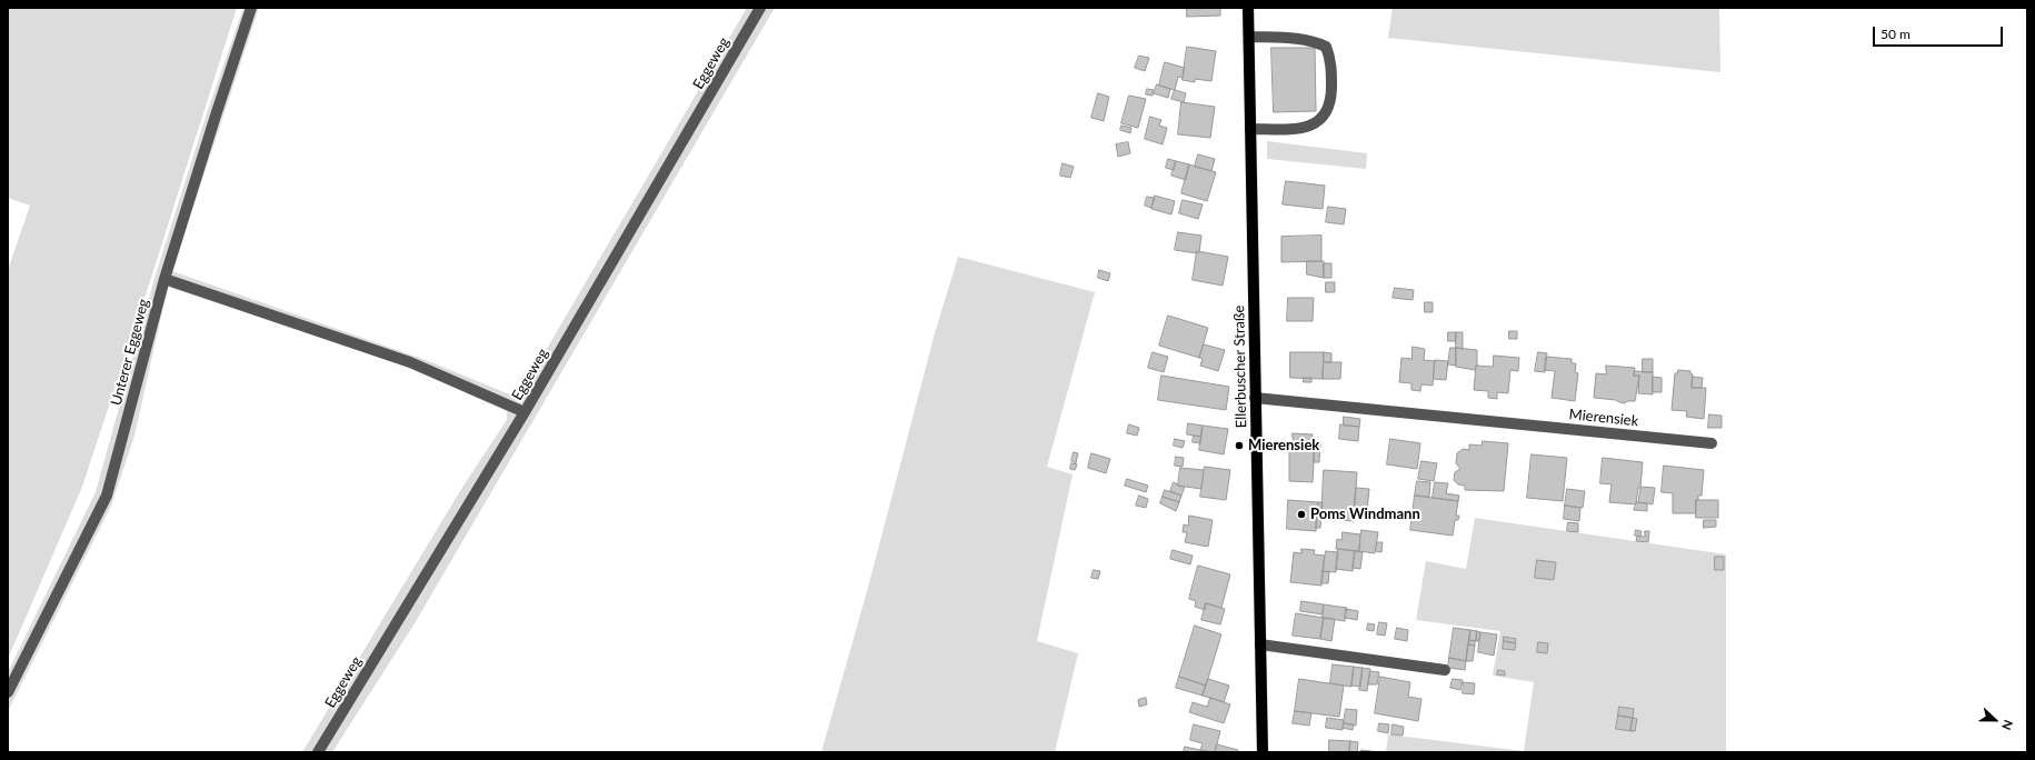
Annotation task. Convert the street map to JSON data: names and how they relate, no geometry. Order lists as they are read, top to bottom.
{
  "streets": {
    "main road": ["Ellerbuscher Straße"],
    "street": ["Eggeweg", "Unterer Eggeweg", "Mierensiek"]
  },
  "crossings": [
    ["Ellerbuscher Straße", "Mierensiek"]
  ],
  "places": ["Mierensiek", "Poms Windmann"],
  "scale_bar": "50 m",
  "north": "right"
}
